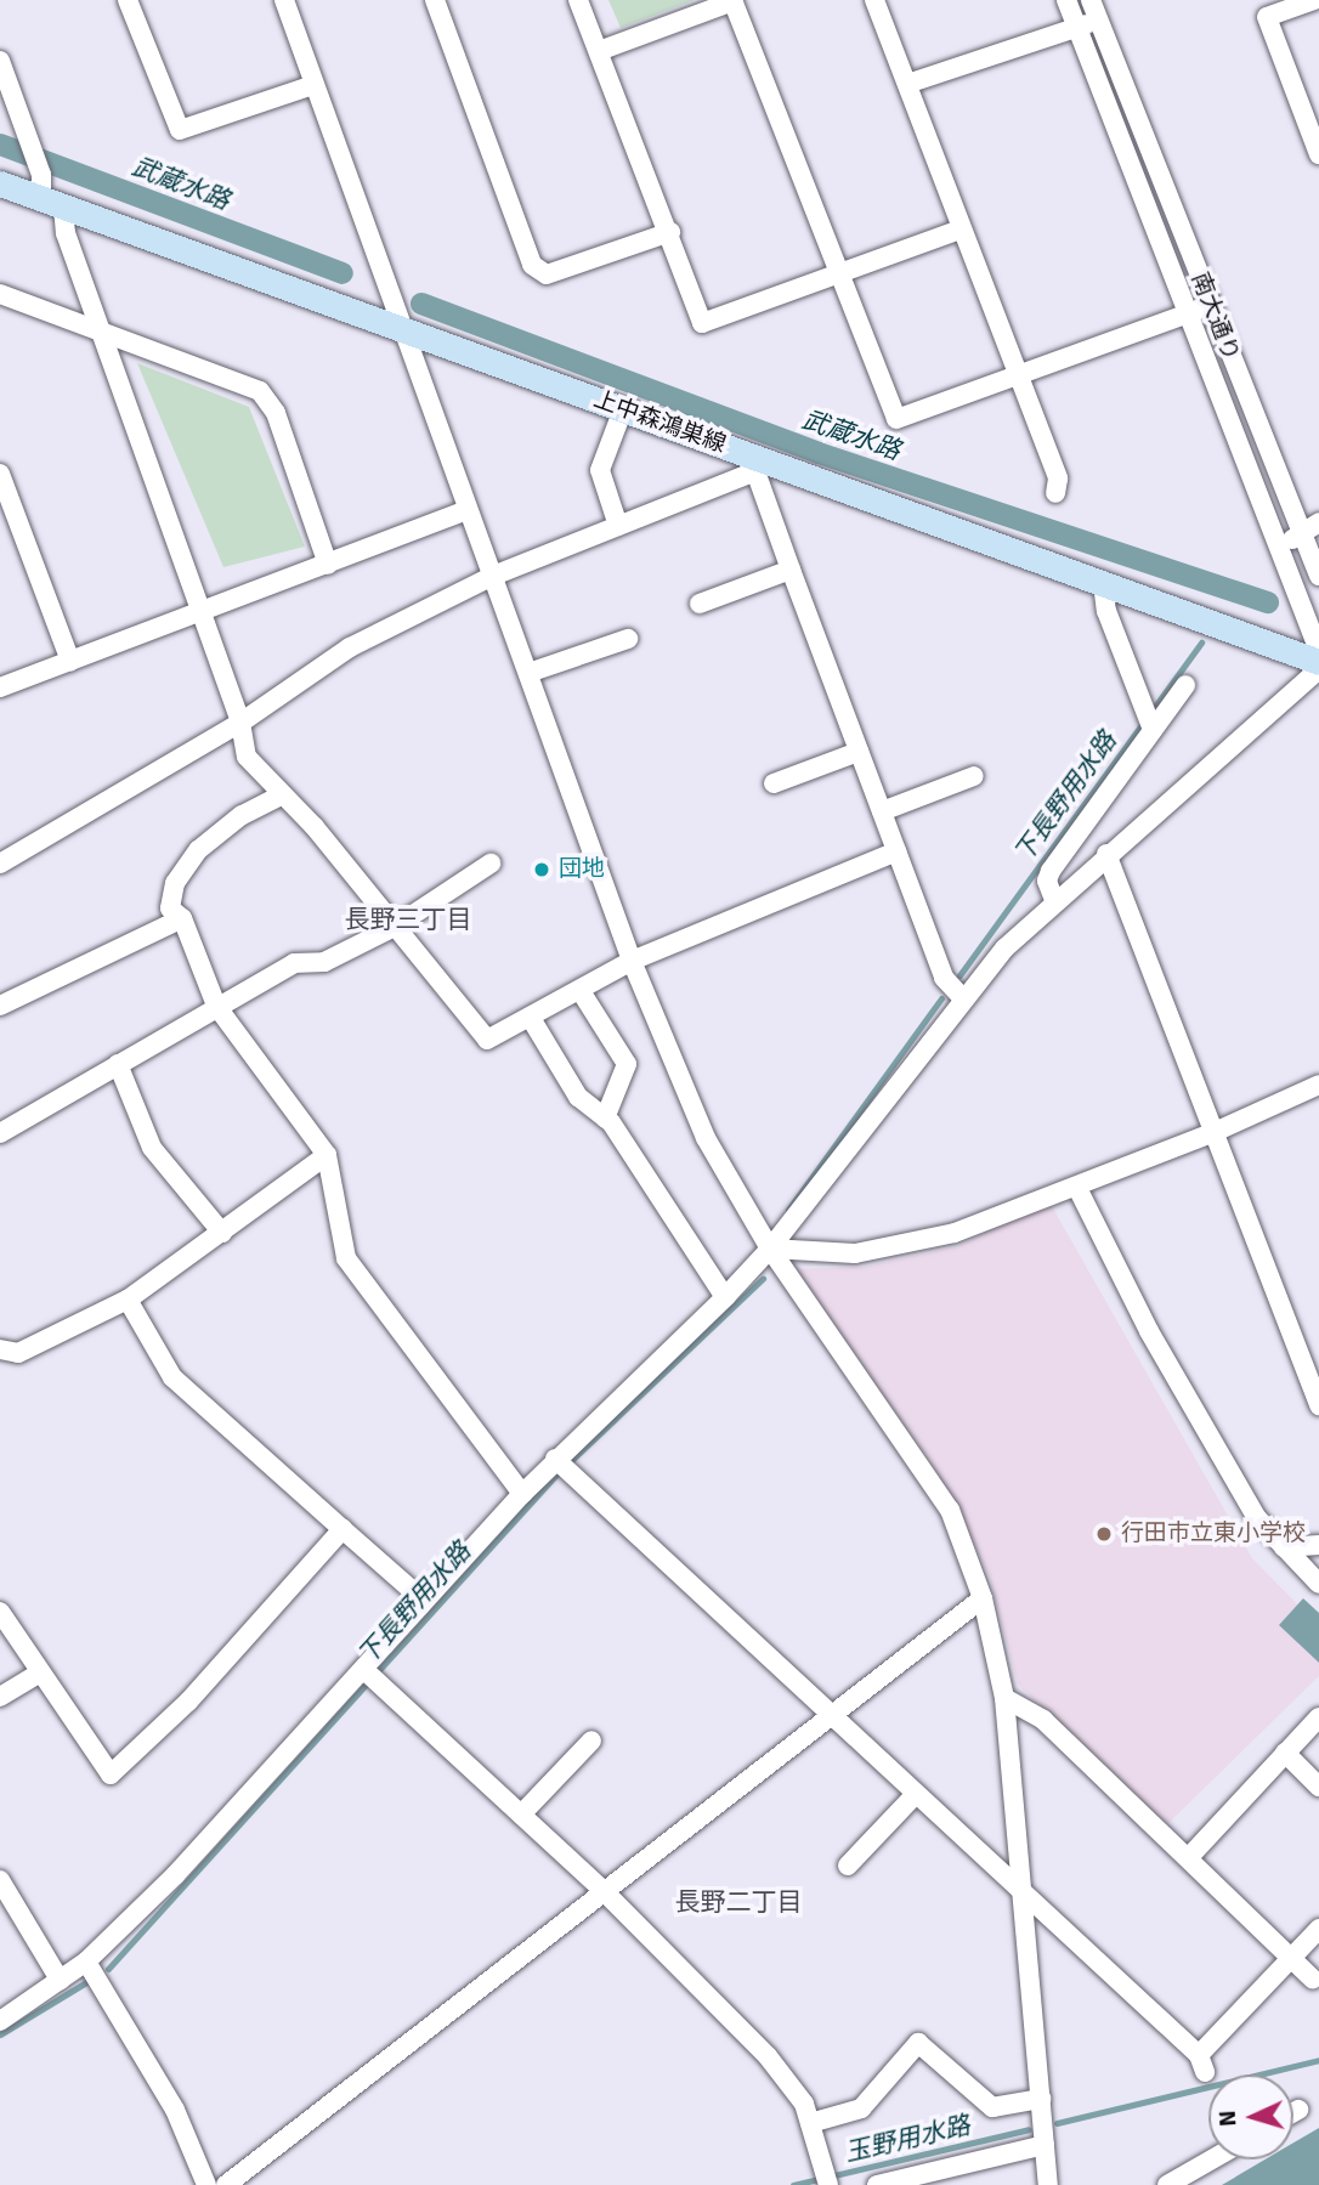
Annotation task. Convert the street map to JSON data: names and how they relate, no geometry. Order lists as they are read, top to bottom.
{
  "streets": {
    "main road": ["上中森鴻巣線"],
    "street": ["南大通り"]
  },
  "districts": ["長野三丁目", "長野二丁目"],
  "water": ["武蔵水路", "下長野用水路", "玉野用水路"],
  "places": ["団地", "行田市立東小学校"],
  "north": "left"
}
